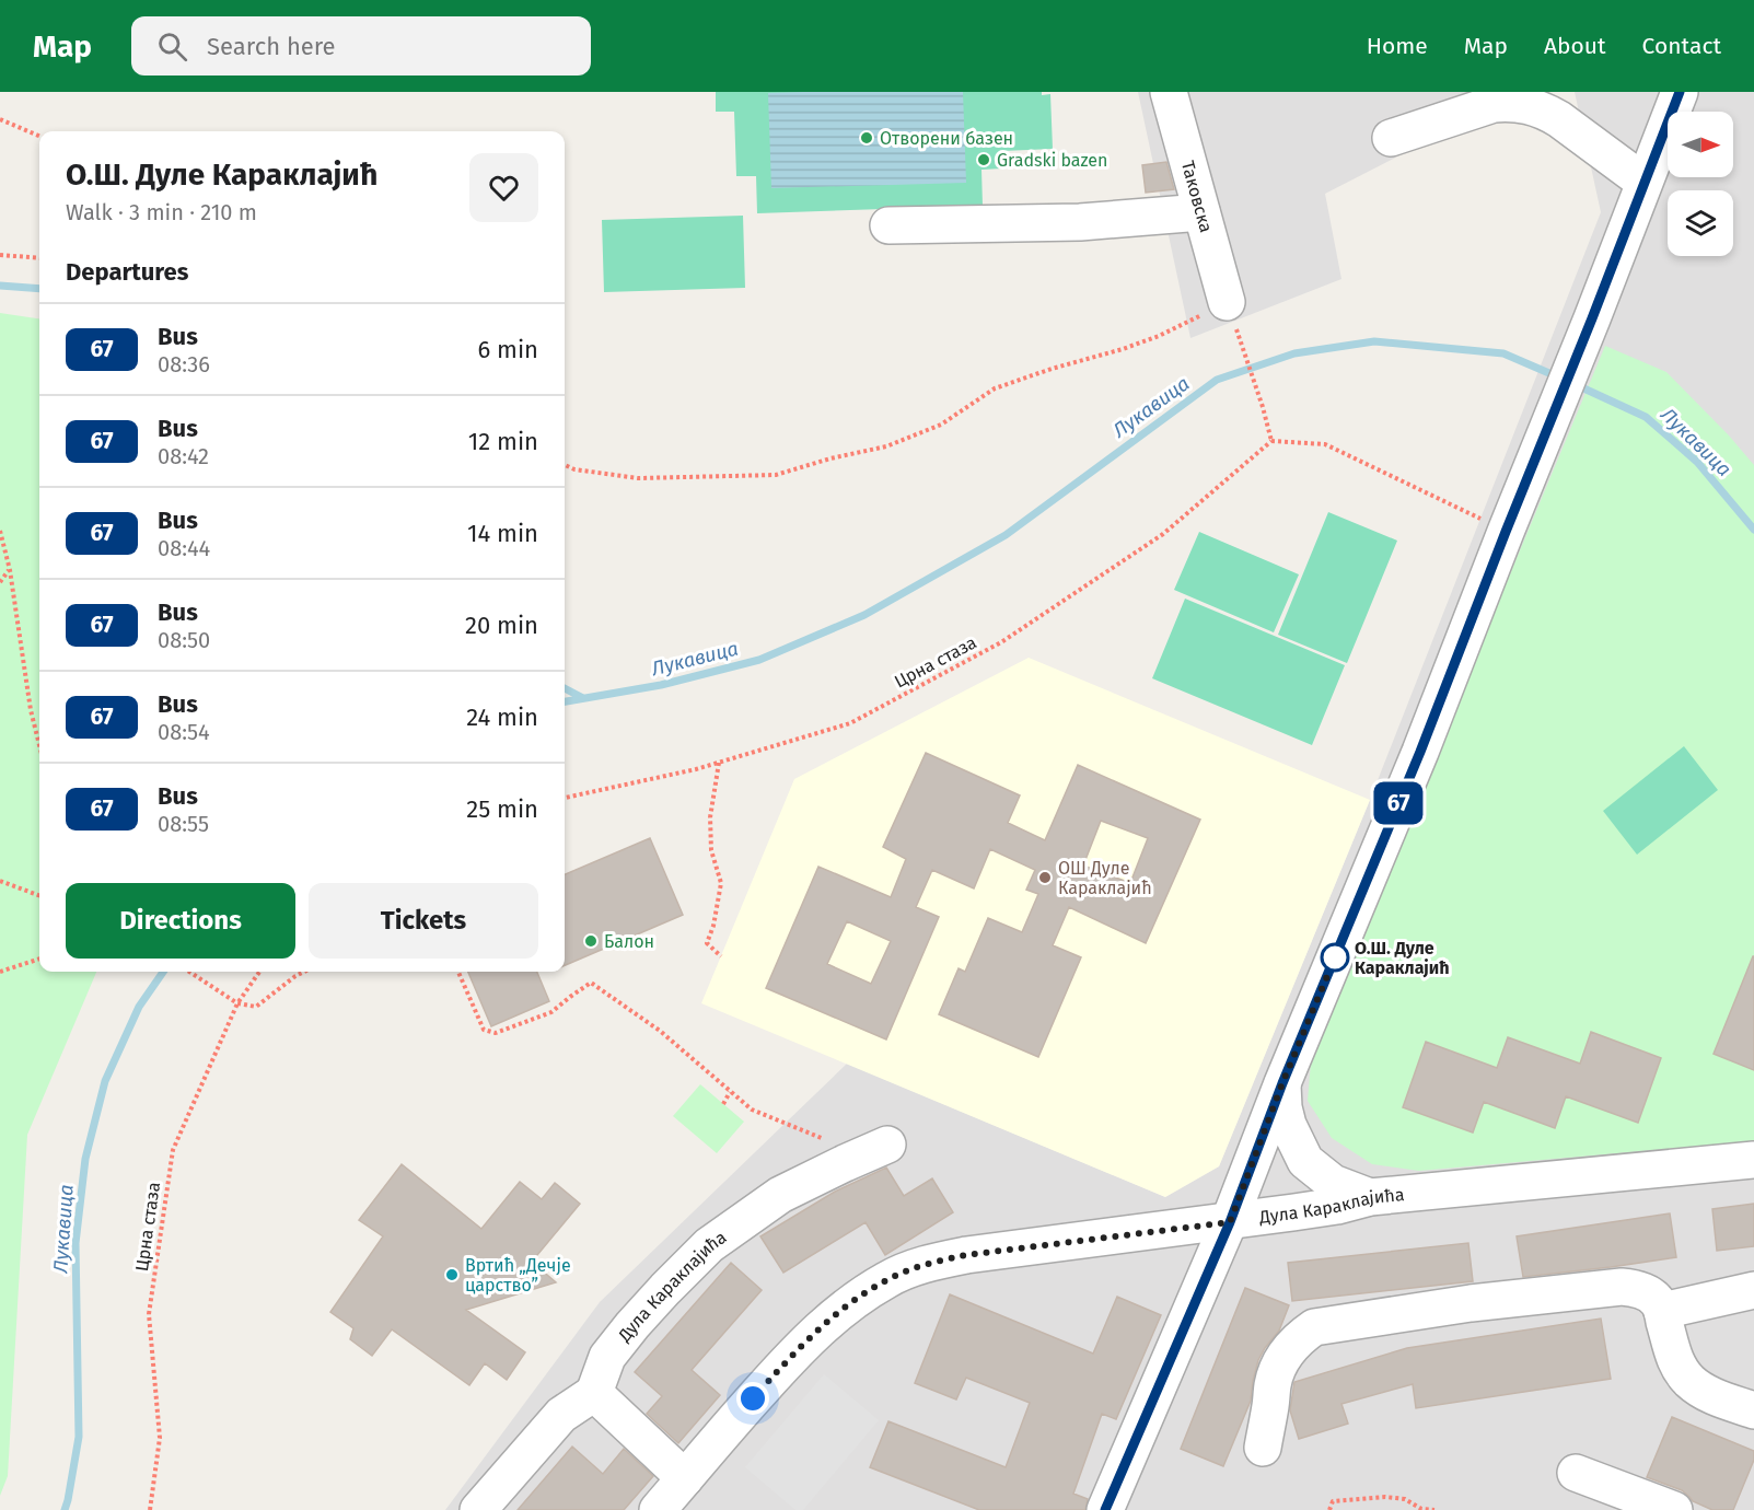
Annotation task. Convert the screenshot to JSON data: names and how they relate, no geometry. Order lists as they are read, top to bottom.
{
  "streets": {
    "street": ["Таковска", "Дула Караклајића"],
    "path": ["Црна стаза"]
  },
  "water": ["Лукавица"],
  "places": [
    "Отворени базен",
    "Gradski bazen",
    "ОШ Дуле Караклајић",
    "Балон",
    "О.Ш. Дуле Караклајић",
    "Вртић „Дечје царство”"
  ],
  "lines": ["bus line 67"],
  "north": "right",
  "page": {
    "header": "Map",
    "search": "Search here",
    "nav": [
      "Home",
      "Map",
      "About",
      "Contact"
    ],
    "on_map": "67",
    "heading": [
      ["О.Ш. Дуле Караклајић", "Walk · 3 min · 210 m"],
      "Departures"
    ],
    "list": [
      {
        "mark": "67",
        "name": "Bus",
        "note": "08:36",
        "value": "6 min"
      },
      {
        "mark": "67",
        "name": "Bus",
        "note": "08:42",
        "value": "12 min"
      },
      {
        "mark": "67",
        "name": "Bus",
        "note": "08:44",
        "value": "14 min"
      },
      {
        "mark": "67",
        "name": "Bus",
        "note": "08:50",
        "value": "20 min"
      },
      {
        "mark": "67",
        "name": "Bus",
        "note": "08:54",
        "value": "24 min"
      },
      {
        "mark": "67",
        "name": "Bus",
        "note": "08:55",
        "value": "25 min"
      }
    ],
    "buttons": ["Directions", "Tickets"]
  }
}
